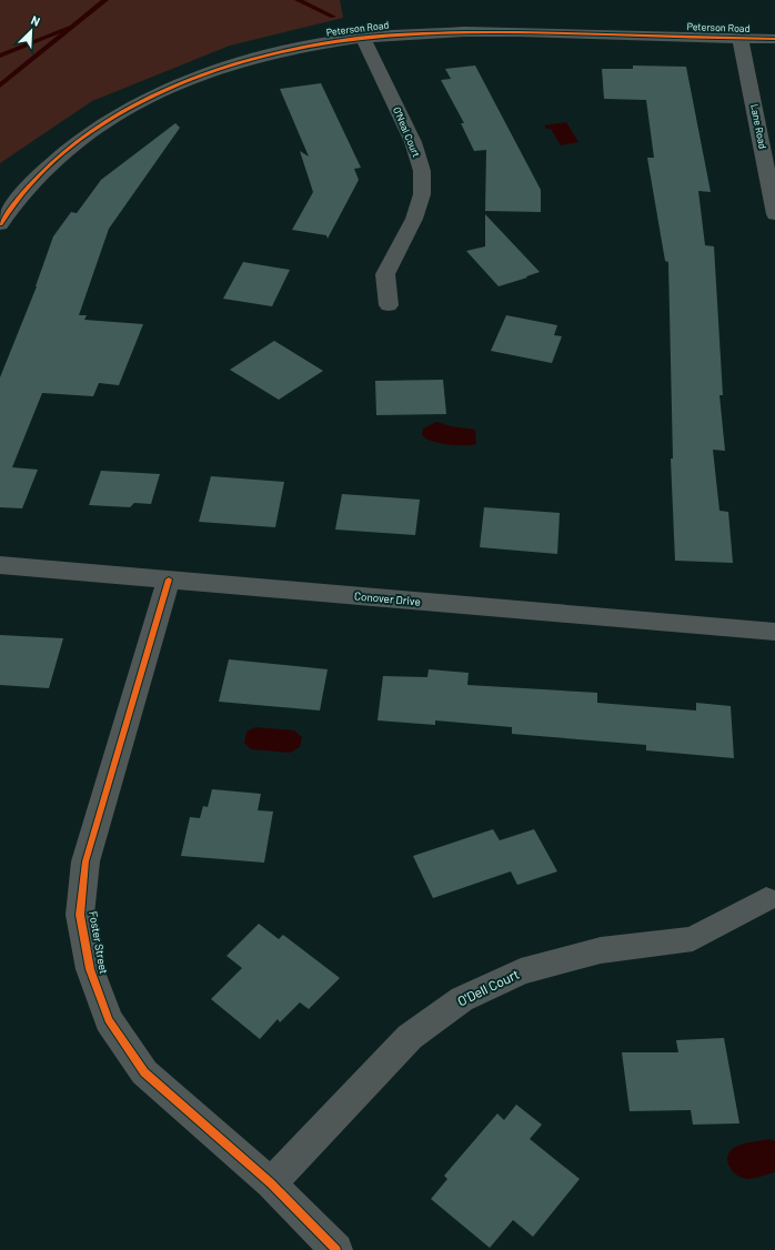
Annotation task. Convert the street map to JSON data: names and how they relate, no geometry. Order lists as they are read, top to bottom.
{
  "streets": {
    "street": [
      "Peterson Road",
      "Lane Road",
      "O'Neal Court",
      "Conover Drive",
      "Foster Street",
      "O'Dell Court"
    ]
  },
  "crossings": [
    ["Peterson Road", "Lane Road"],
    ["Peterson Road", "O'Neal Court"],
    ["Conover Drive", "Foster Street"],
    ["Foster Street", "O'Dell Court"]
  ],
  "north": "top right"
}
